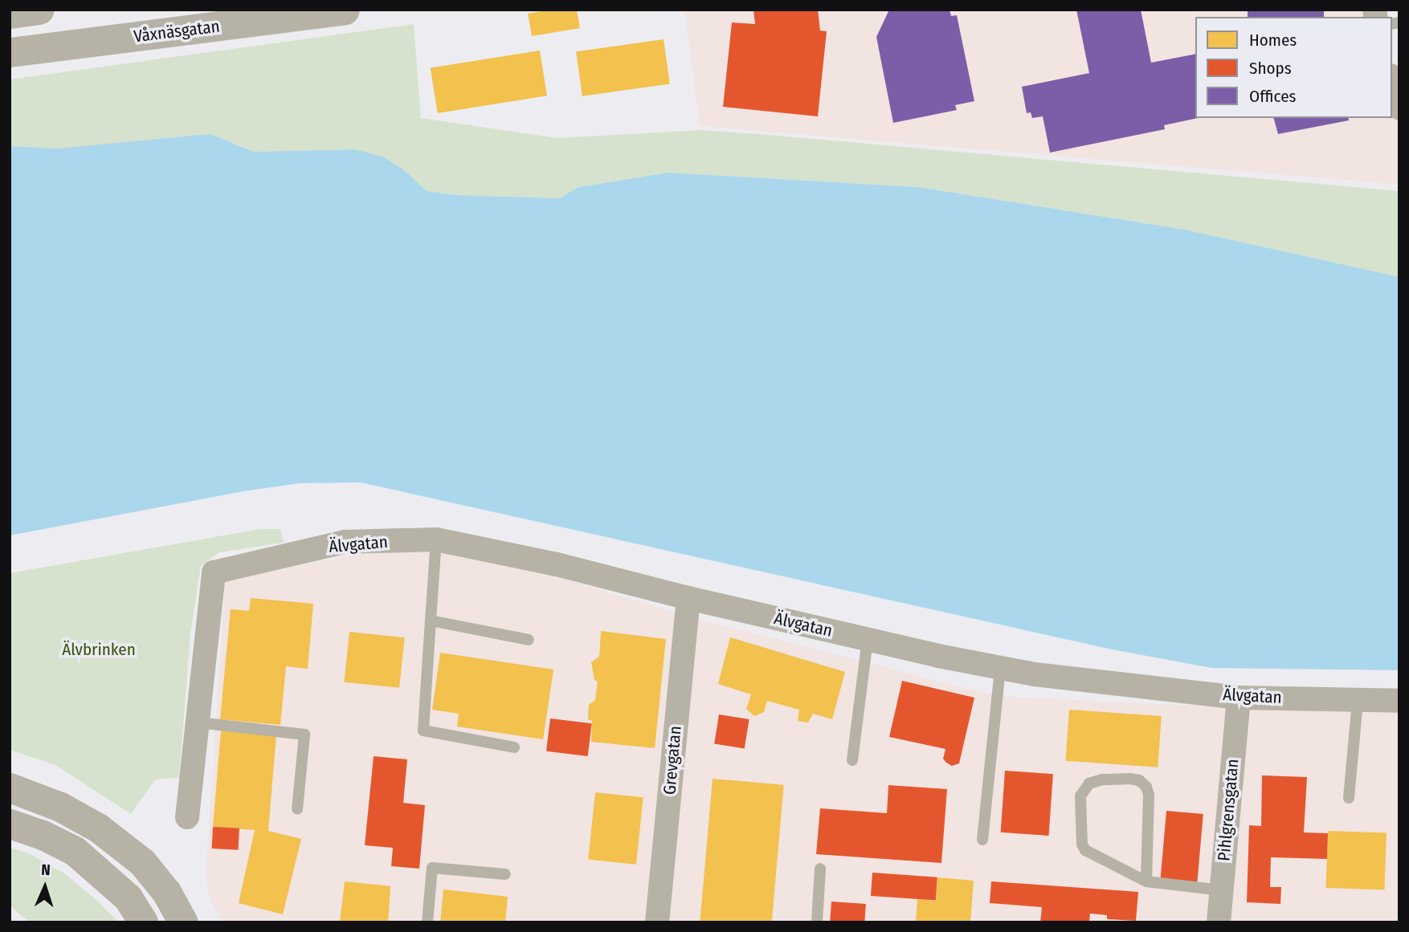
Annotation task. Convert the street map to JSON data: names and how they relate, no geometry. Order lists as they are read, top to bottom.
{
  "streets": {
    "street": [
      "Våxnäsgatan",
      "Älvgatan",
      "Grevgatan",
      "Pihlgrensgatan"
    ]
  },
  "crossings": [
    ["Älvgatan", "Grevgatan"],
    ["Älvgatan", "Pihlgrensgatan"]
  ],
  "parks": ["Älvbrinken"],
  "legend": ["Homes", "Shops", "Offices"],
  "north": "top"
}
